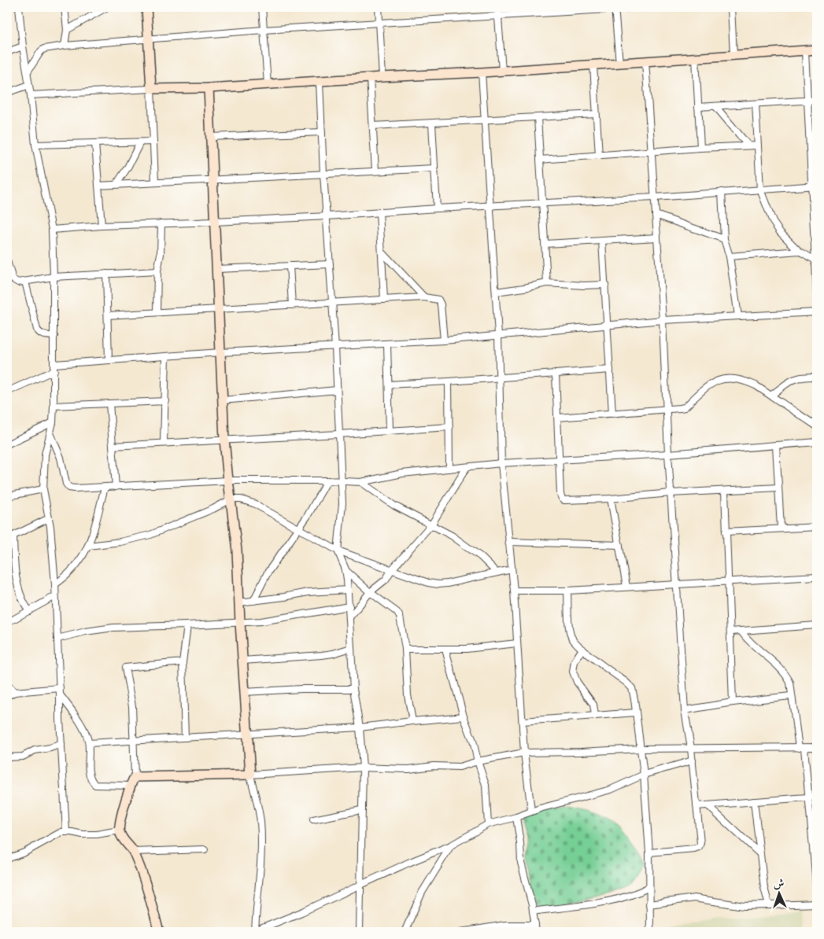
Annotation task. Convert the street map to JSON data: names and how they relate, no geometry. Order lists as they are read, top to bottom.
{
  "north": "top"
}
